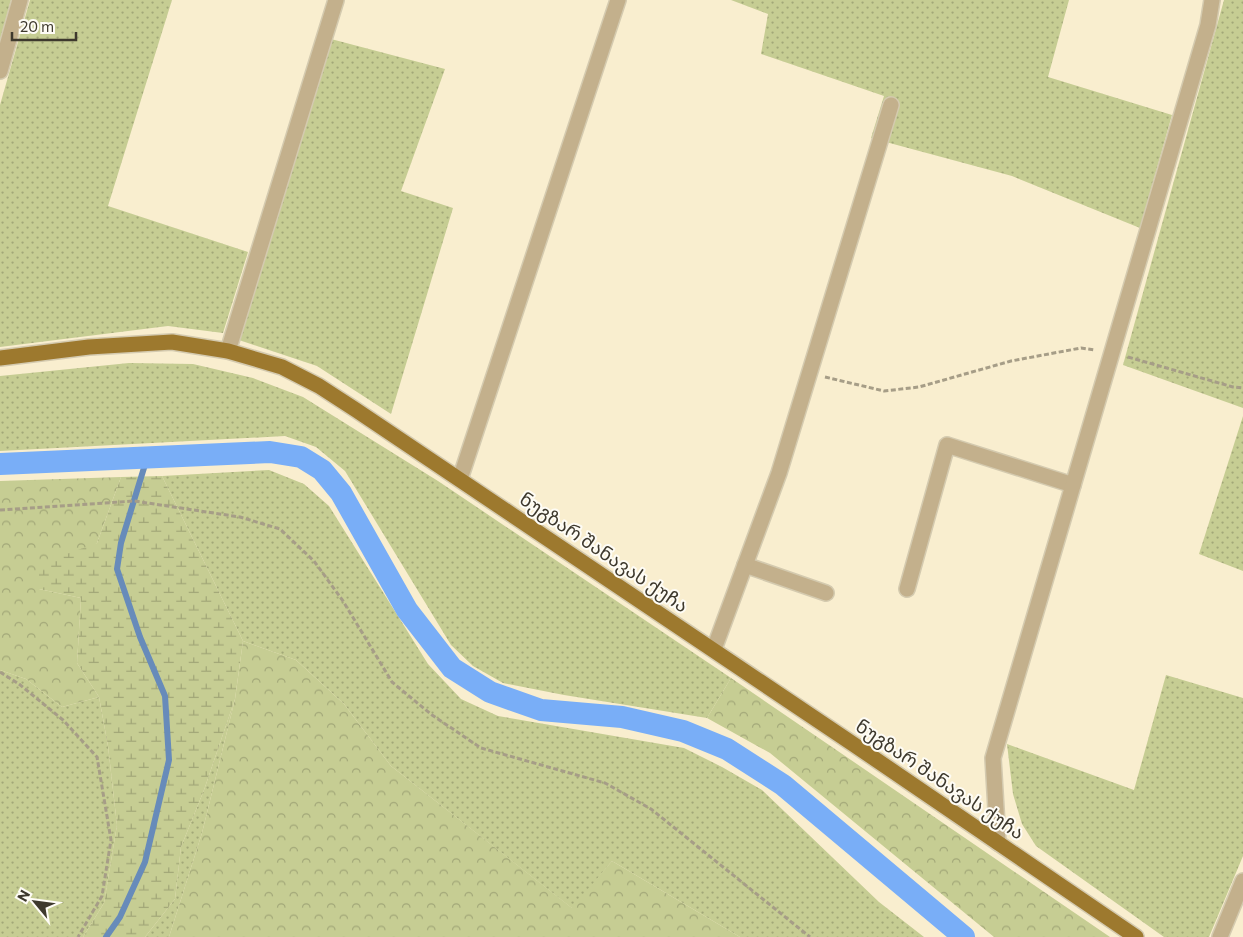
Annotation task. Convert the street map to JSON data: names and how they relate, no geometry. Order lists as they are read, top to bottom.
{
  "streets": {
    "main road": ["ნუგზარ შანავას ქუჩა"]
  },
  "scale_bar": "20 m",
  "north": "top left"
}
